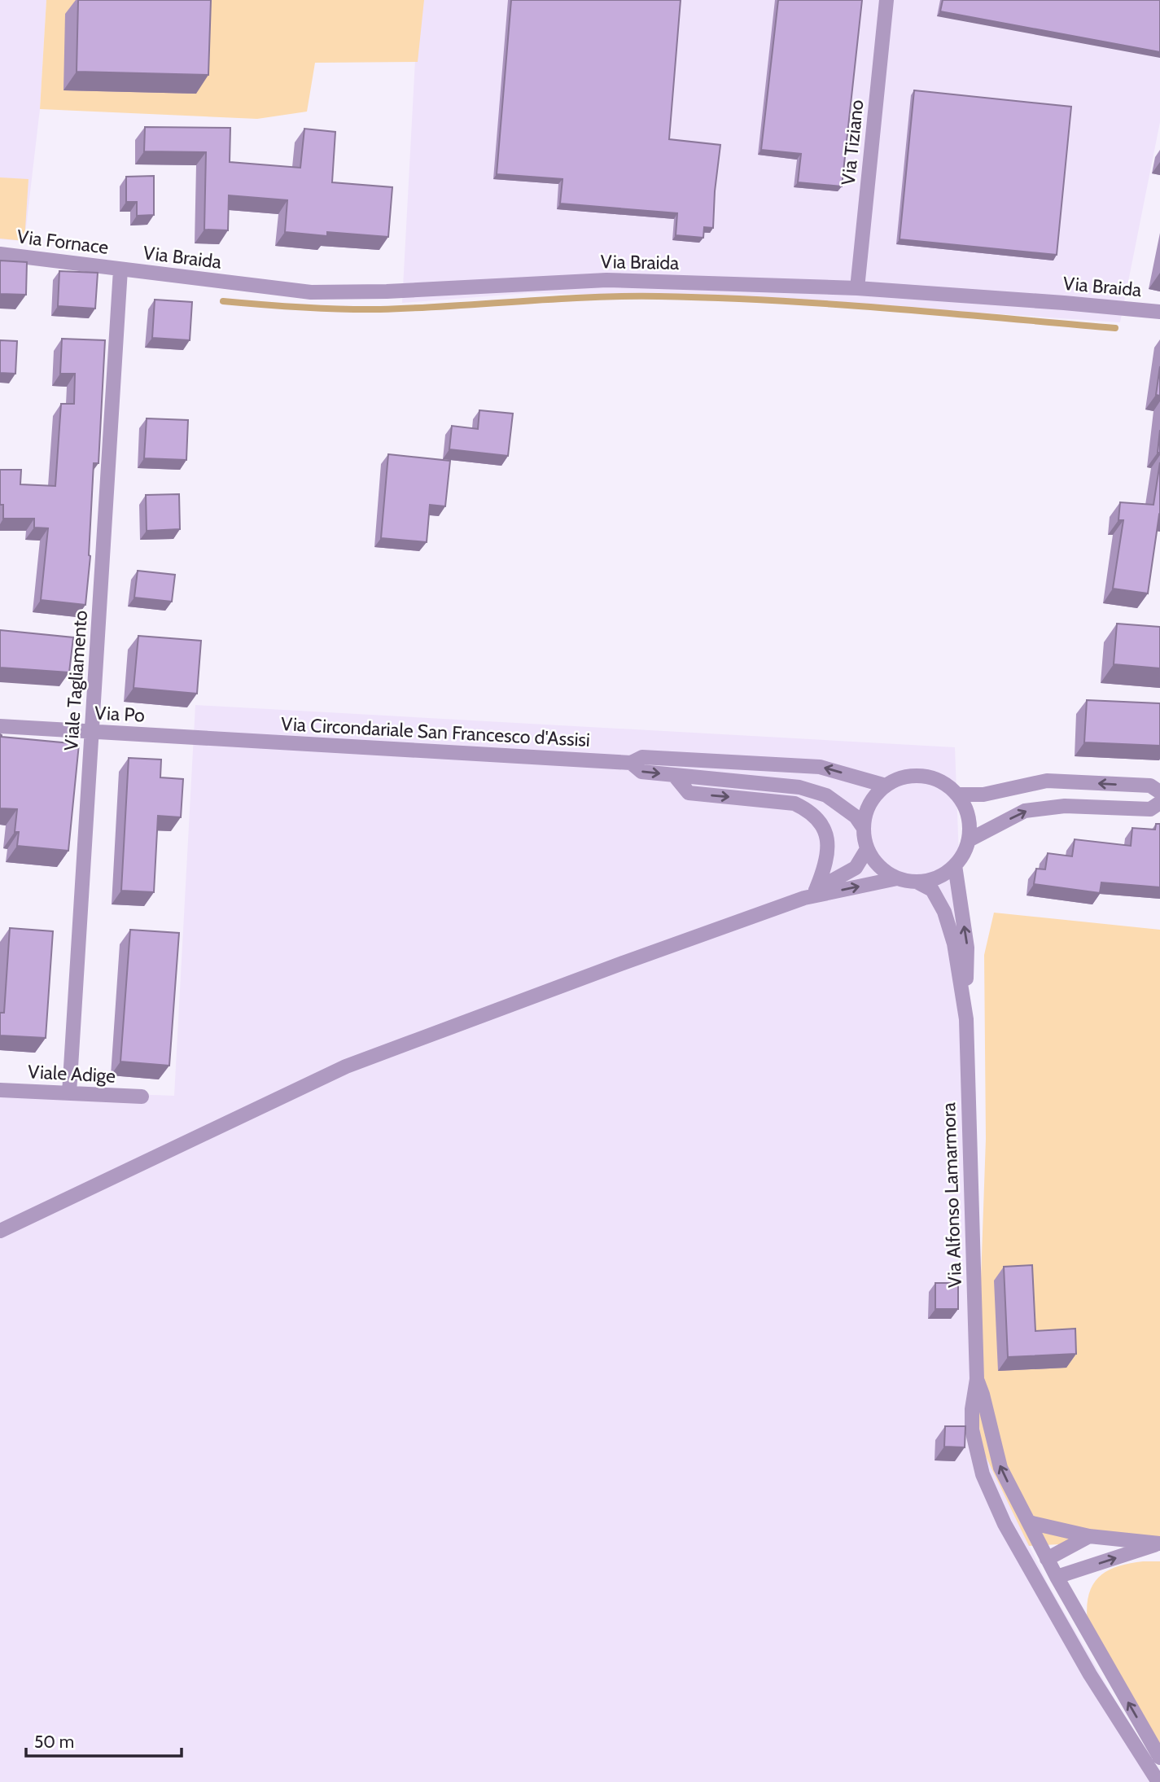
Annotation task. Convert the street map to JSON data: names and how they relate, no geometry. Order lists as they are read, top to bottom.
{
  "streets": {
    "street": [
      "Via Tiziano",
      "Via Fornace",
      "Via Braida",
      "Viale Tagliamento",
      "Via Po",
      "Via Circondariale San Francesco d'Assisi",
      "Viale Adige",
      "Via Alfonso Lamarmora"
    ]
  },
  "crossings": [
    ["Via Tiziano", "Via Braida"],
    ["Via Fornace", "Via Braida"],
    ["Via Fornace", "Viale Tagliamento"],
    ["Via Braida", "Viale Tagliamento"],
    ["Viale Tagliamento", "Via Po"],
    ["Viale Tagliamento", "Viale Adige"],
    ["Via Po", "Via Circondariale San Francesco d'Assisi"]
  ],
  "scale_bar": "50 m"
}
